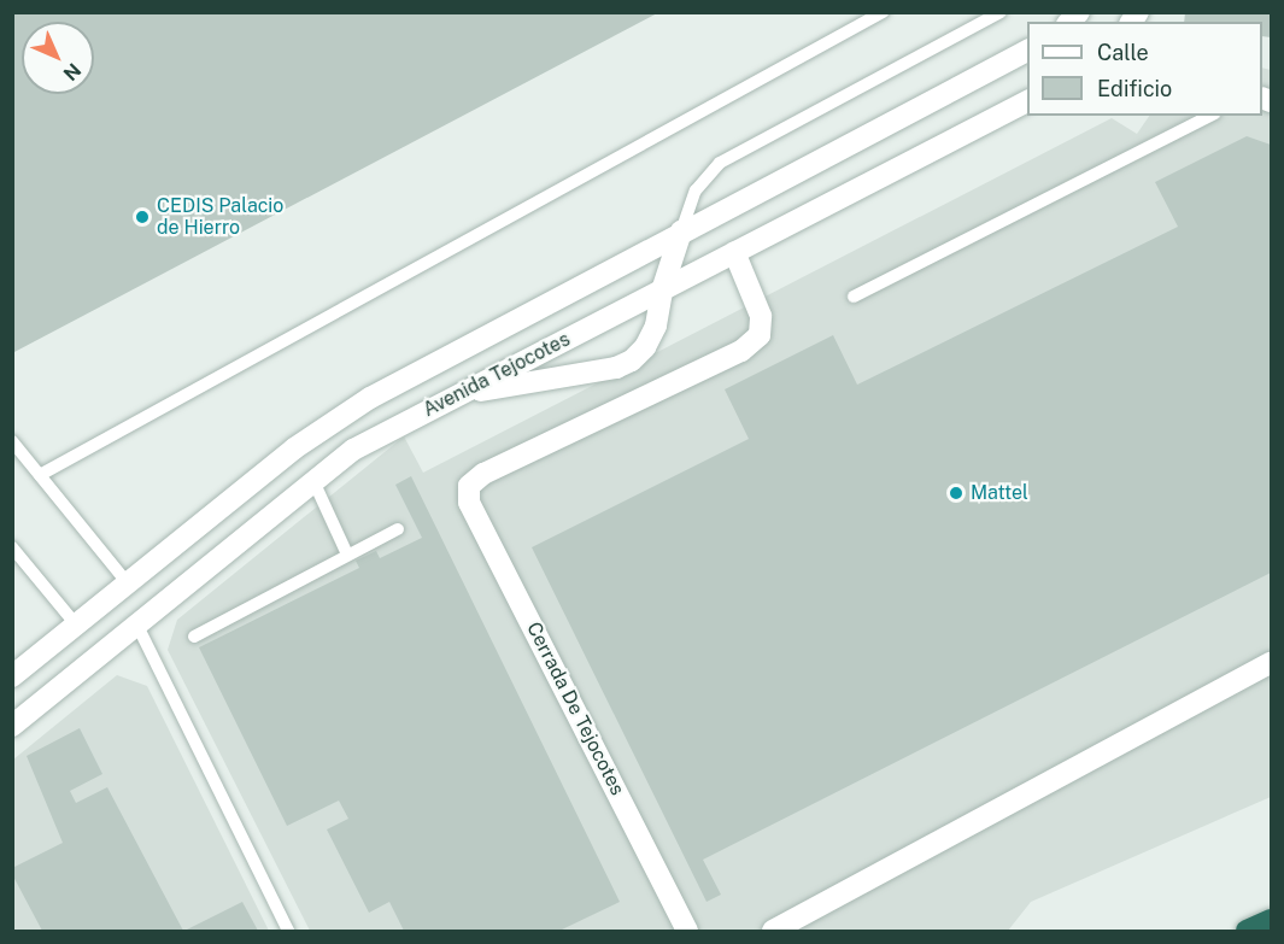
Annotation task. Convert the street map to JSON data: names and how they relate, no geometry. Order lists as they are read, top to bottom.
{
  "streets": {
    "street": ["Avenida Tejocotes", "Cerrada De Tejocotes"]
  },
  "crossings": [
    ["Avenida Tejocotes", "Cerrada De Tejocotes"]
  ],
  "places": ["CEDIS Palacio de Hierro", "Mattel"],
  "legend": ["Calle", "Edificio"],
  "north": "bottom right"
}
